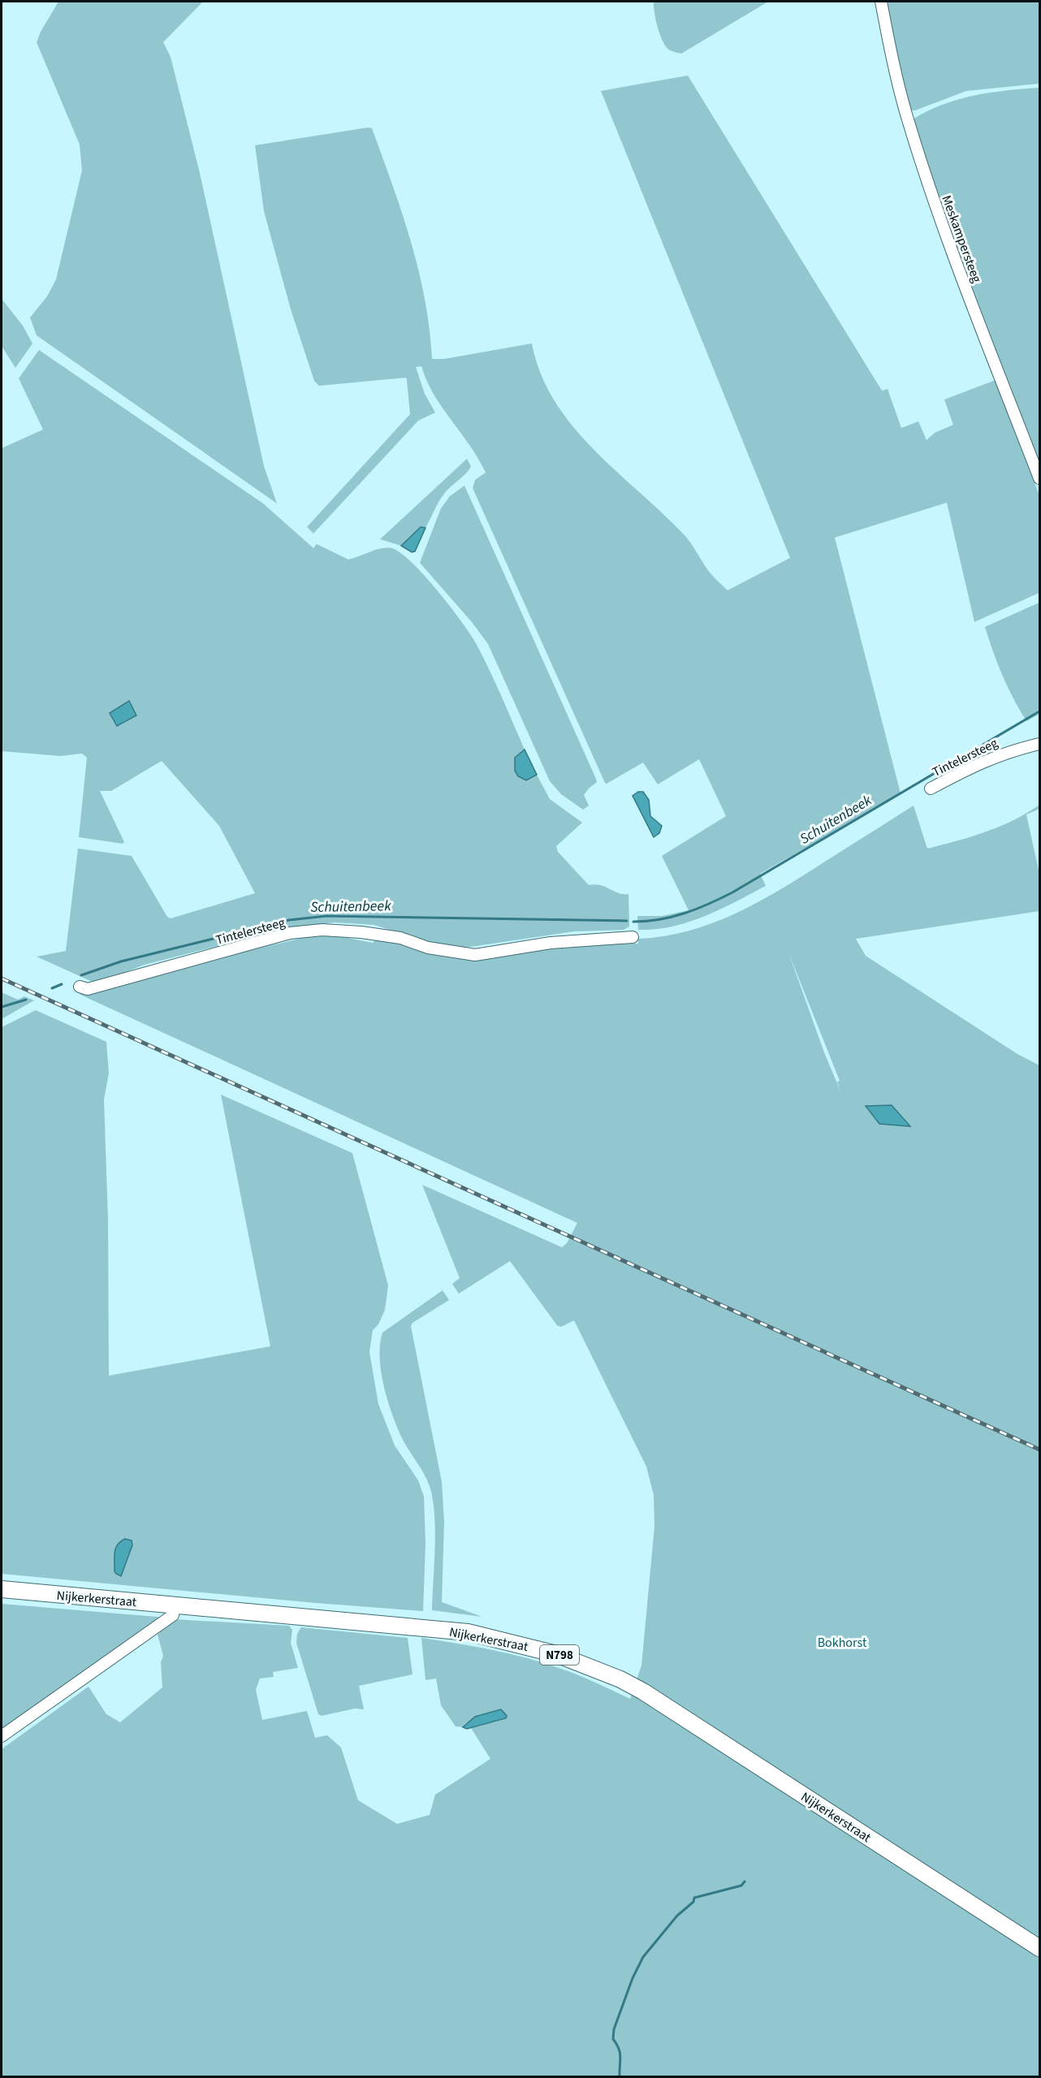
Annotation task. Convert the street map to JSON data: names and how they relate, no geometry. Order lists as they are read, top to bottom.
{
  "streets": {
    "main road": ["Nijkerkerstraat", "N798"],
    "street": ["Meskampersteeg", "Tintelersteeg"]
  },
  "water": ["Schuitenbeek"],
  "parks": ["Bokhorst"]
}
